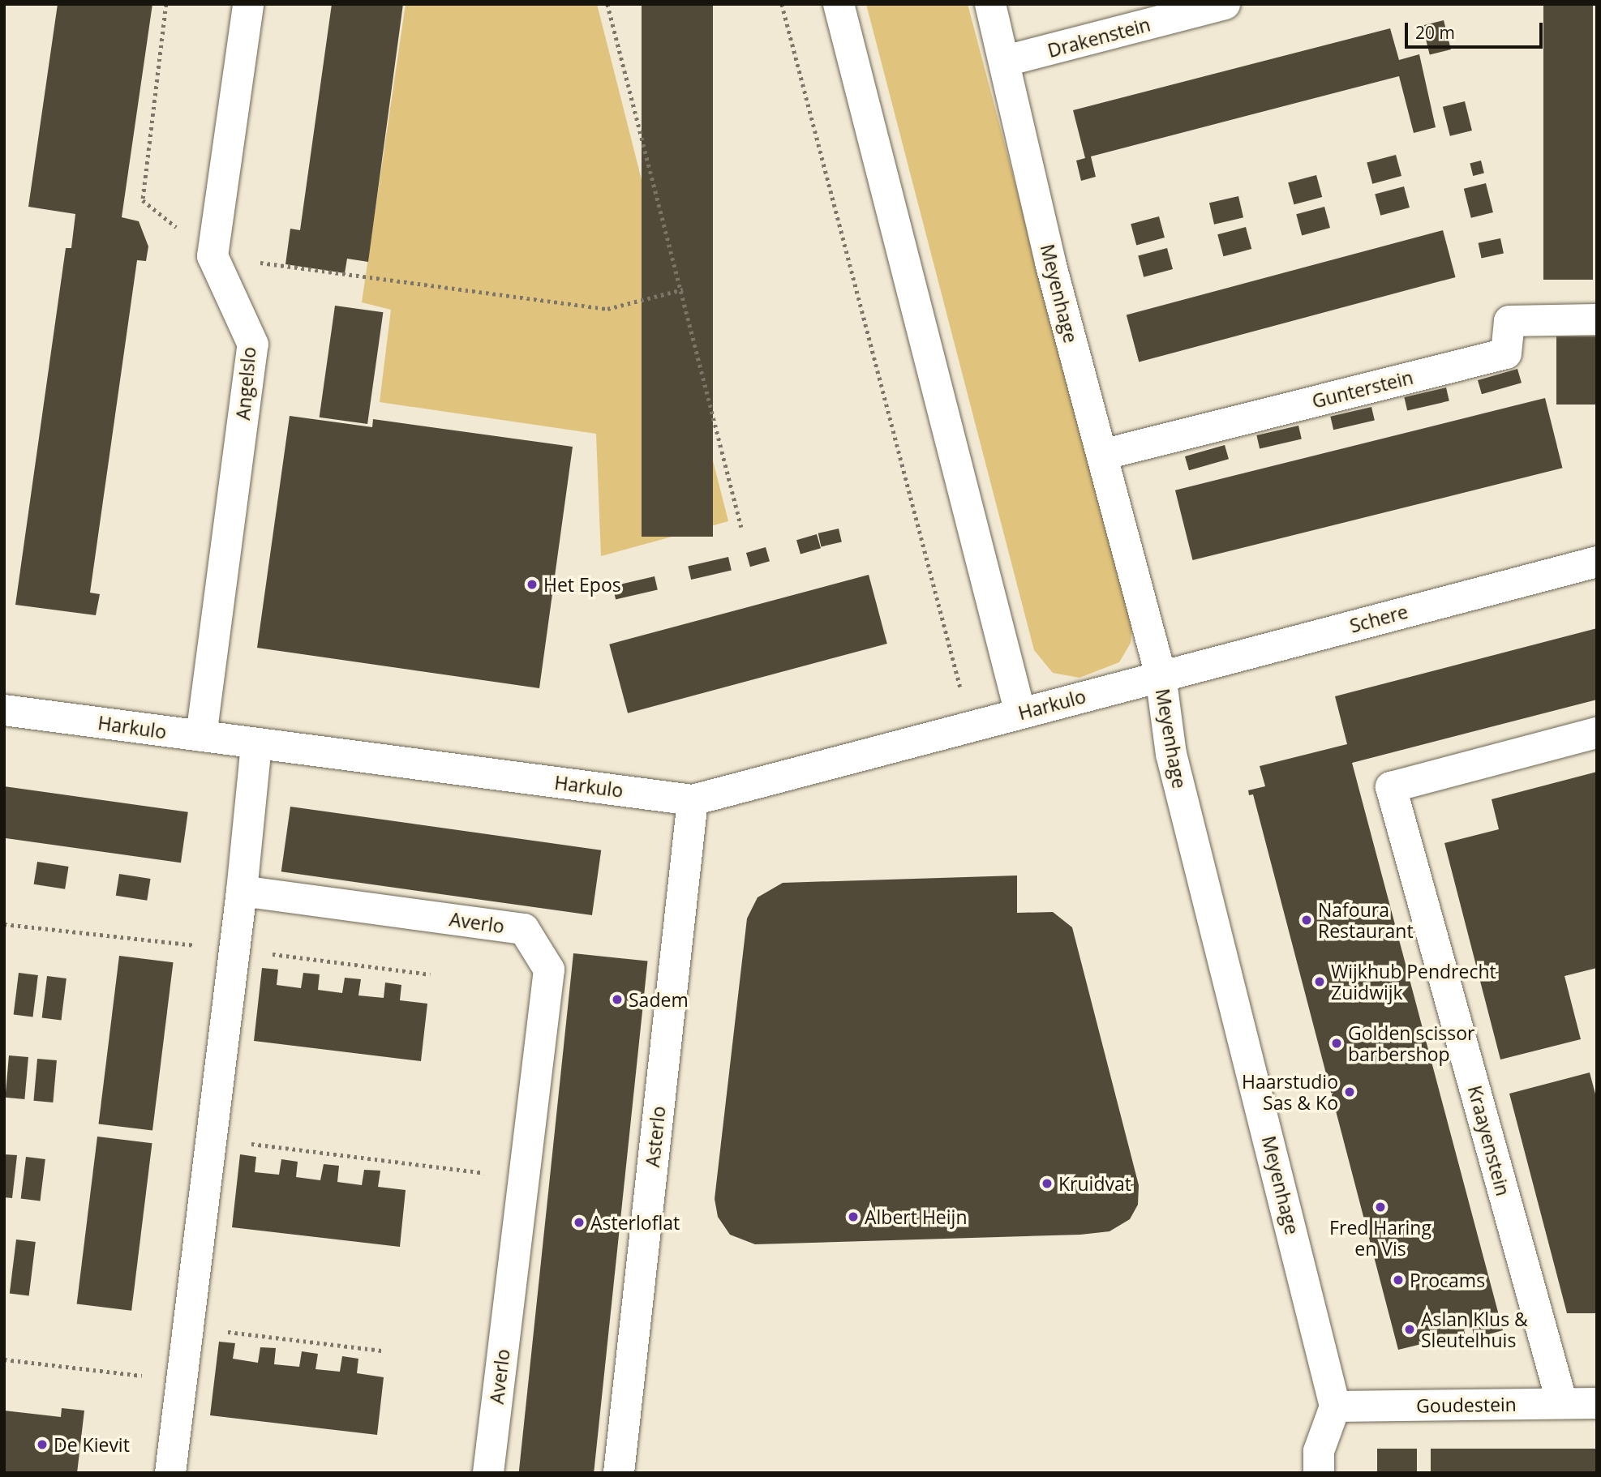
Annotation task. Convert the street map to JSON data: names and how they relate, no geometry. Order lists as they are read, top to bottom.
{
  "streets": {
    "street": [
      "Drakenstein",
      "Meyenhage",
      "Angelslo",
      "Gunterstein",
      "Schere",
      "Harkulo",
      "Averlo",
      "Asterlo",
      "Kraayenstein",
      "Goudestein"
    ]
  },
  "crossings": [
    ["Drakenstein", "Meyenhage"],
    ["Meyenhage", "Gunterstein"],
    ["Meyenhage", "Schere"],
    ["Meyenhage", "Harkulo"],
    ["Meyenhage", "Goudestein"],
    ["Angelslo", "Harkulo"],
    ["Schere", "Harkulo"],
    ["Harkulo", "Asterlo"],
    ["Kraayenstein", "Goudestein"]
  ],
  "places": [
    "Het Epos",
    "Nafoura Restaurant",
    "Wijkhub Pendrecht Zuidwijk",
    "Sadem",
    "Golden scissor barbershop",
    "Haarstudio Sas & Ko",
    "Kruidvat",
    "Fred Haring en Vis",
    "Albert Heijn",
    "Asterloflat",
    "Procams",
    "Aslan Klus & Sleutelhuis",
    "De Kievit"
  ],
  "scale_bar": "20 m"
}
